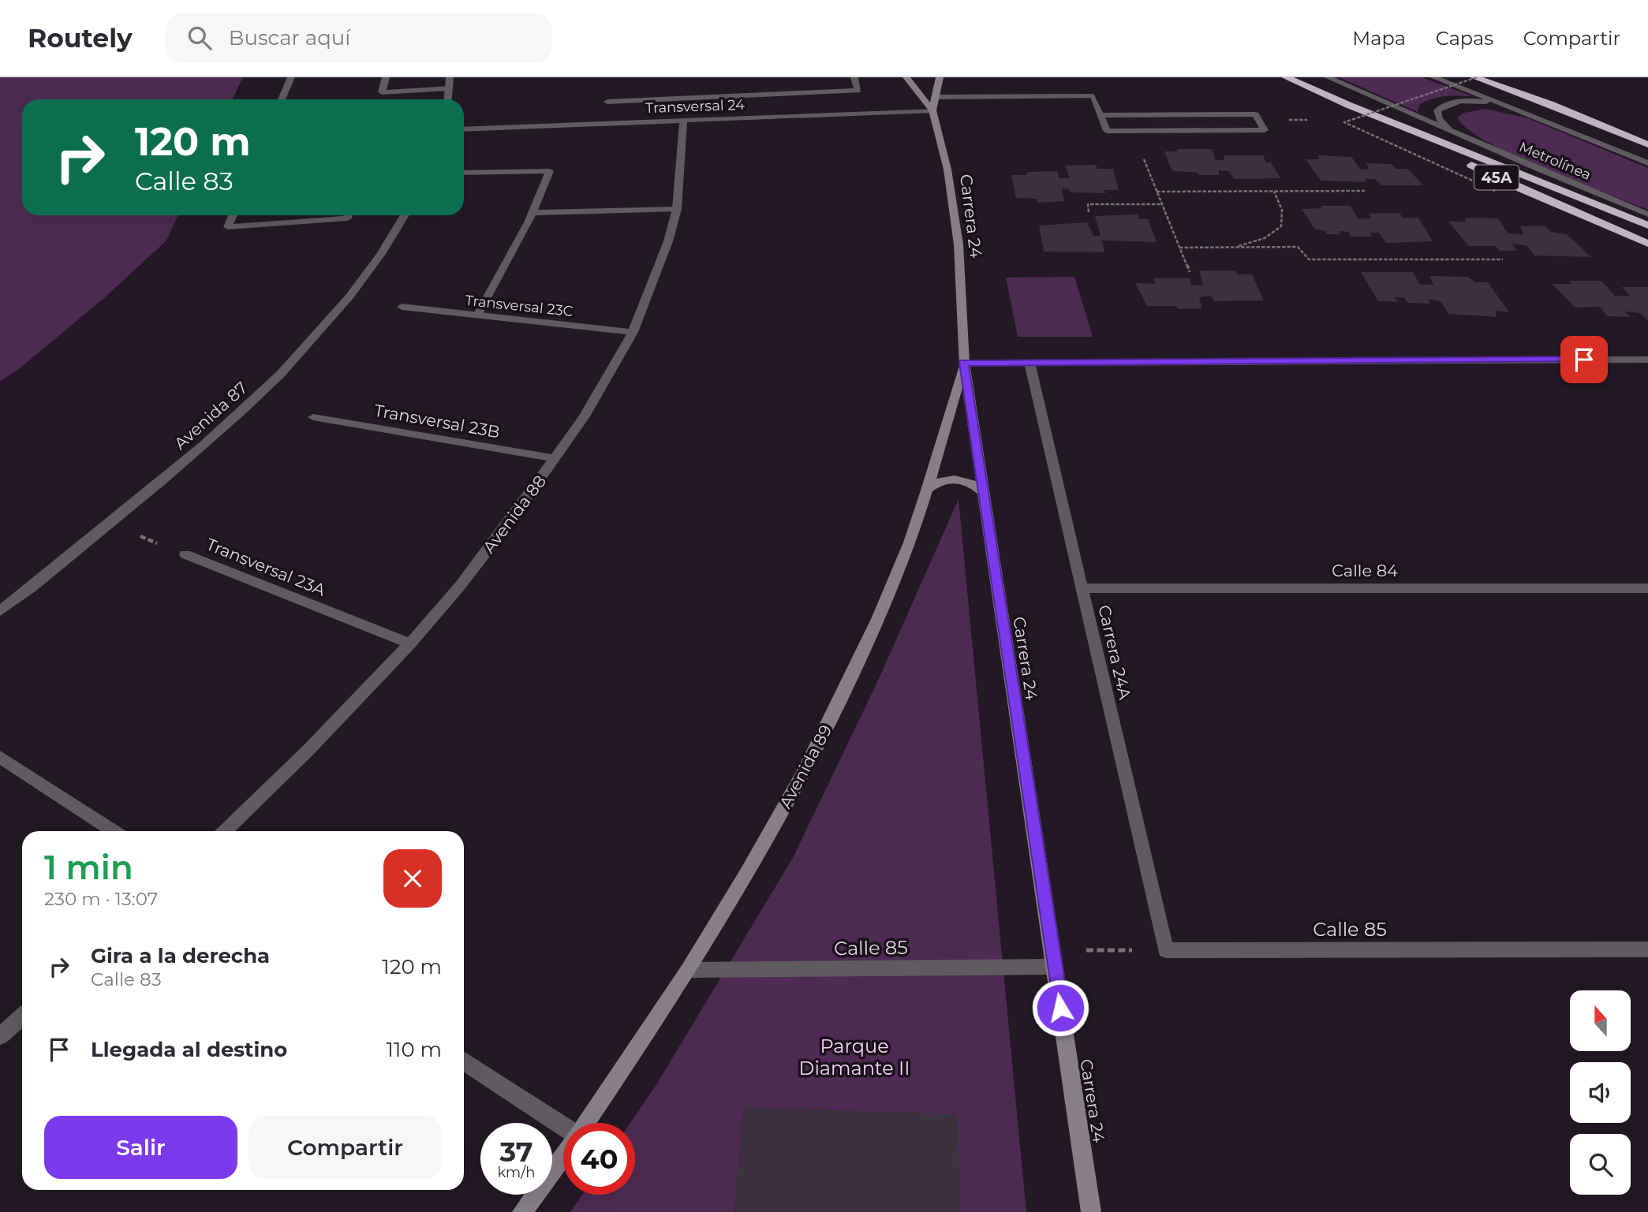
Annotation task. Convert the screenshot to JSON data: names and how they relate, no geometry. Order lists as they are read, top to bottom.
{
  "streets": {
    "highway": ["45A"],
    "street": [
      "Transversal 24",
      "Metrolínea",
      "Carrera 24",
      "Transversal 23C",
      "Avenida 87",
      "Transversal 23B",
      "Avenida 88",
      "Transversal 23A",
      "Calle 84",
      "Carrera 24A",
      "Avenida 89",
      "Calle 85"
    ]
  },
  "crossings": [
    ["Transversal 24", "Carrera 24"],
    ["Transversal 24", "Avenida 88"],
    ["Carrera 24", "Avenida 89"],
    ["Carrera 24", "Calle 85"],
    ["Transversal 23C", "Avenida 88"],
    ["Avenida 87", "Transversal 23A"],
    ["Transversal 23B", "Avenida 88"],
    ["Avenida 88", "Transversal 23A"],
    ["Calle 84", "Carrera 24A"],
    ["Carrera 24A", "Calle 85"],
    ["Avenida 89", "Calle 85"]
  ],
  "parks": ["Parque Diamante II"],
  "north": "top",
  "page": {
    "header": "Routely",
    "search": "Buscar aquí",
    "nav": ["Mapa", "Capas", "Compartir"],
    "turn": ["120 m", "Calle 83"],
    "heading": ["1 min", "230 m · 13:07"],
    "list": [
      {
        "name": "Gira a la derecha",
        "note": "Calle 83",
        "value": "120 m"
      },
      {
        "name": "Llegada al destino",
        "value": "110 m"
      }
    ],
    "buttons": ["Salir", "Compartir"],
    "speed": "37 km/h",
    "limit": "40"
  }
}
